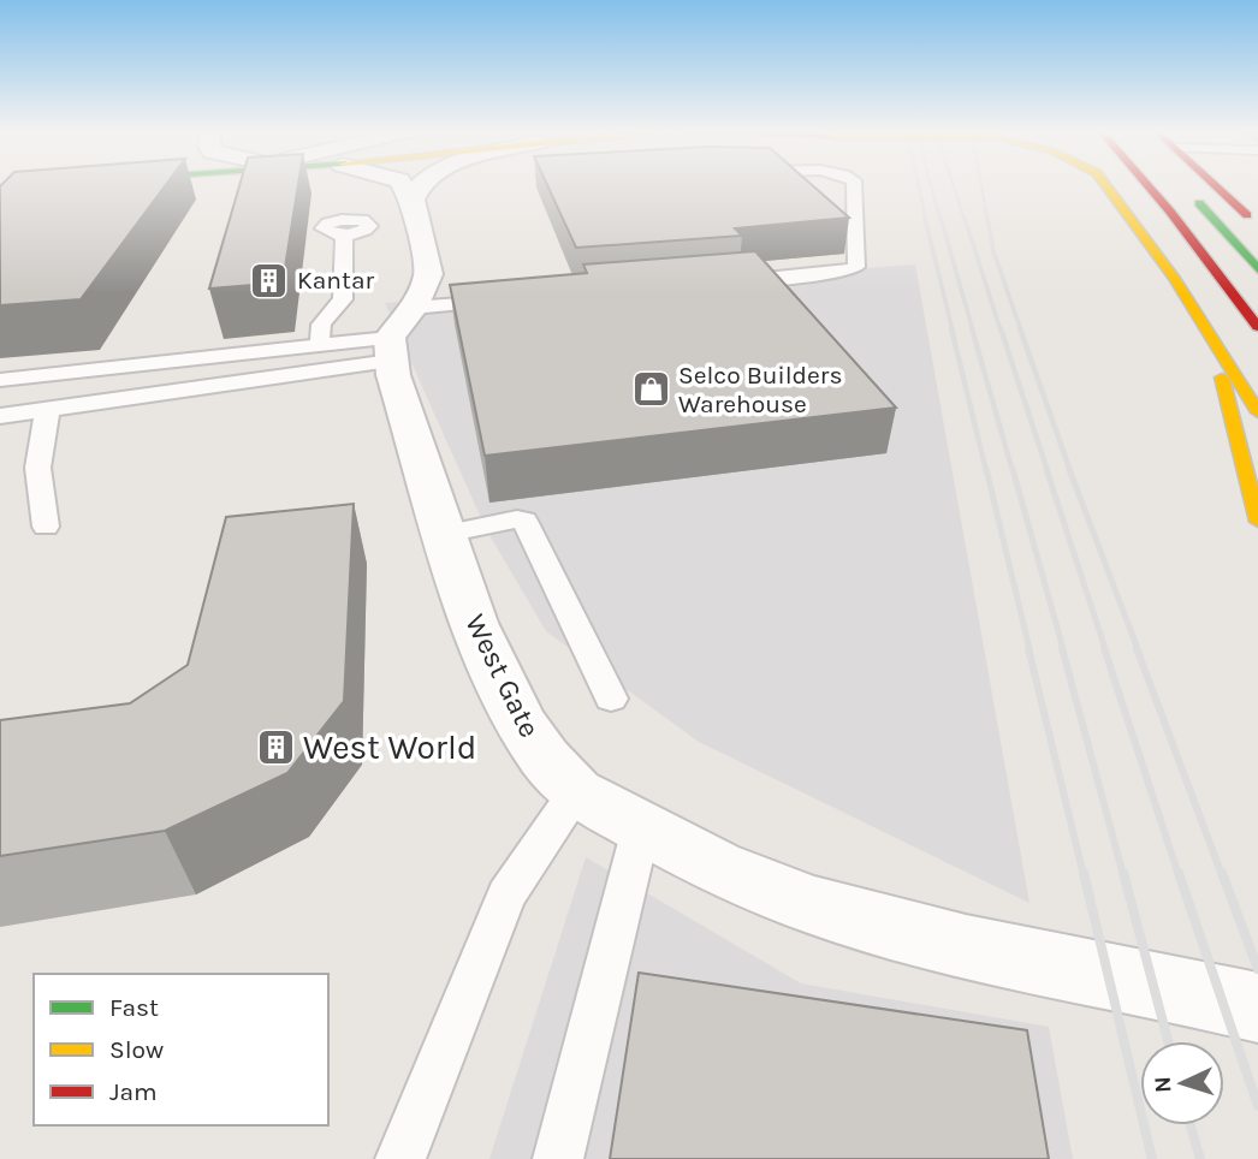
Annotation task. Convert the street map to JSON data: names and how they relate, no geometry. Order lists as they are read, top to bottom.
{
  "streets": {
    "street": ["West Gate"]
  },
  "places": {
    "building": ["Kantar", "West World"],
    "shop": ["Selco Builders Warehouse"]
  },
  "legend": ["Fast", "Slow", "Jam"],
  "north": "left"
}
